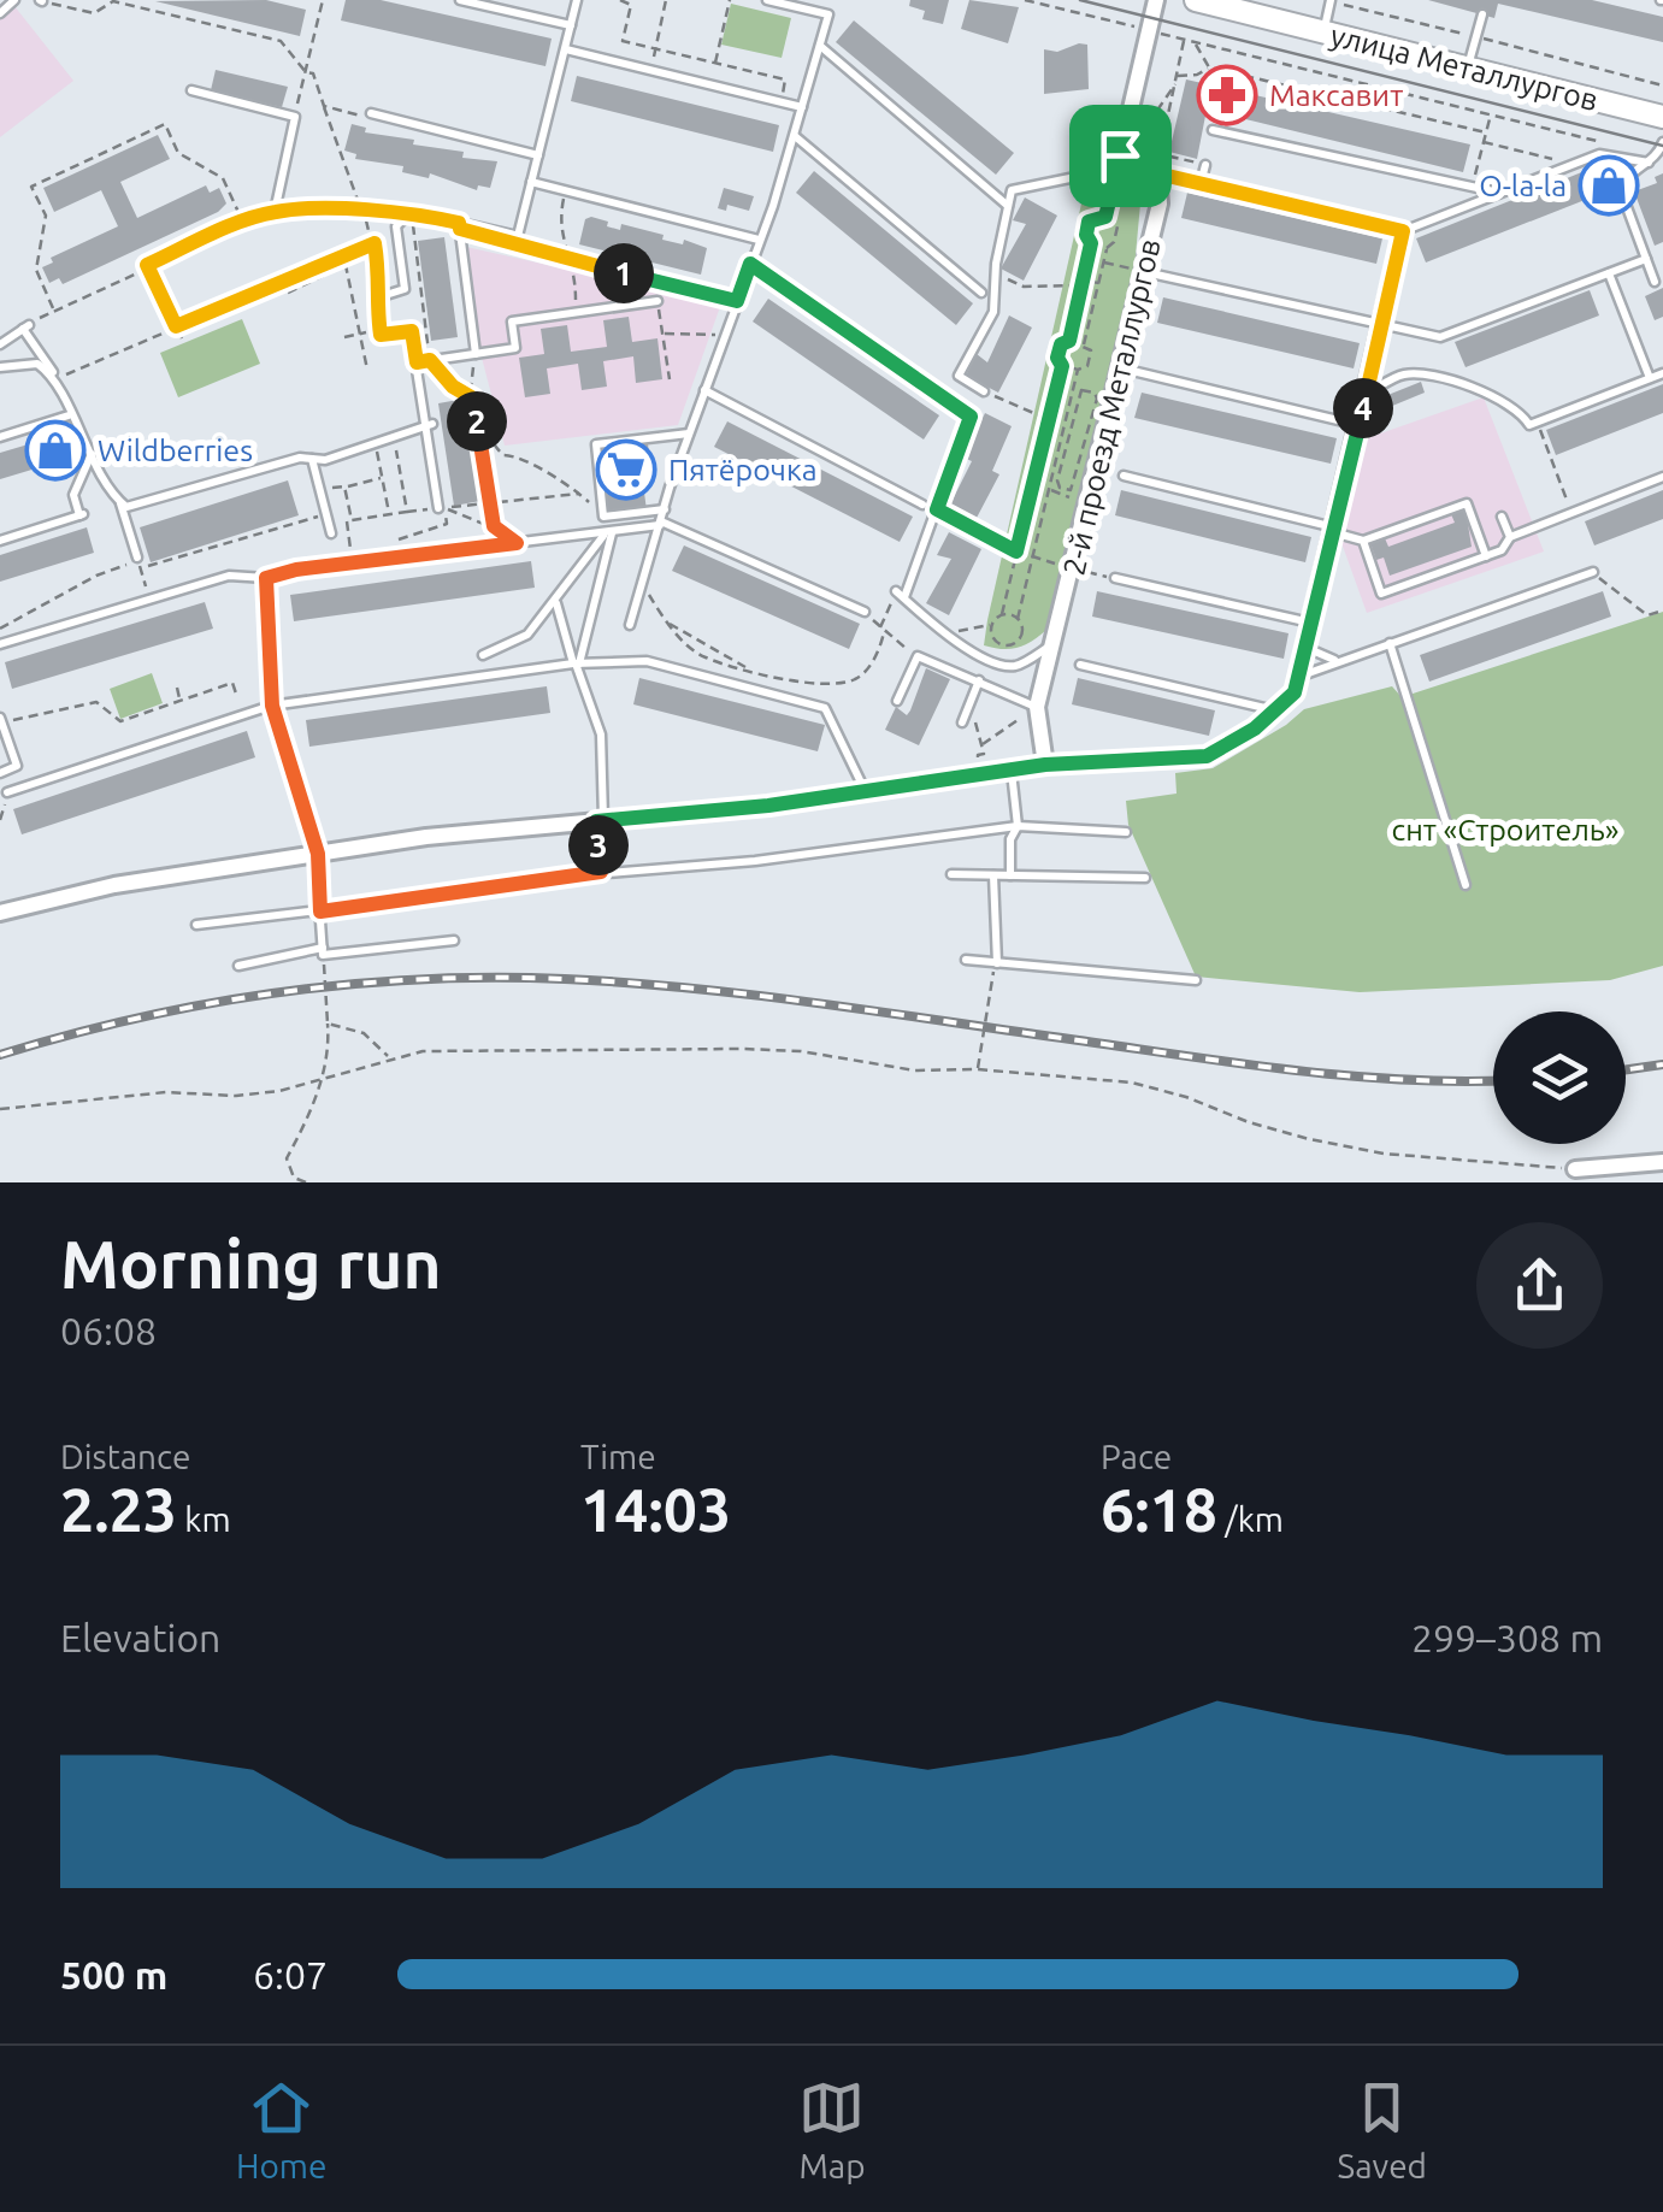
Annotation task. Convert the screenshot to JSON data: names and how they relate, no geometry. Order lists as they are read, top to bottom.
{
  "streets": {
    "main road": ["улица Металлургов"],
    "street": ["2-й проезд Металлургов"]
  },
  "parks": ["снт «Строитель»"],
  "places": {
    "pharmacy": ["Максавит"],
    "shop": ["O-la-la", "Wildberries"],
    "supermarket": ["Пятёрочка"]
  },
  "page": {
    "pins": [
      "1",
      "4",
      "2",
      "3"
    ],
    "heading": ["Morning run", "06:08"],
    "stats": [
      ["Distance", "2.23 km"],
      ["Time", "14:03"],
      ["Pace", "6:18 /km"]
    ],
    "chart": ["Elevation", "299–308 m"],
    "list": [
      {
        "name": "500 m",
        "note": "6:07"
      }
    ],
    "tabs": ["Home", "Map", "Saved"]
  }
}
